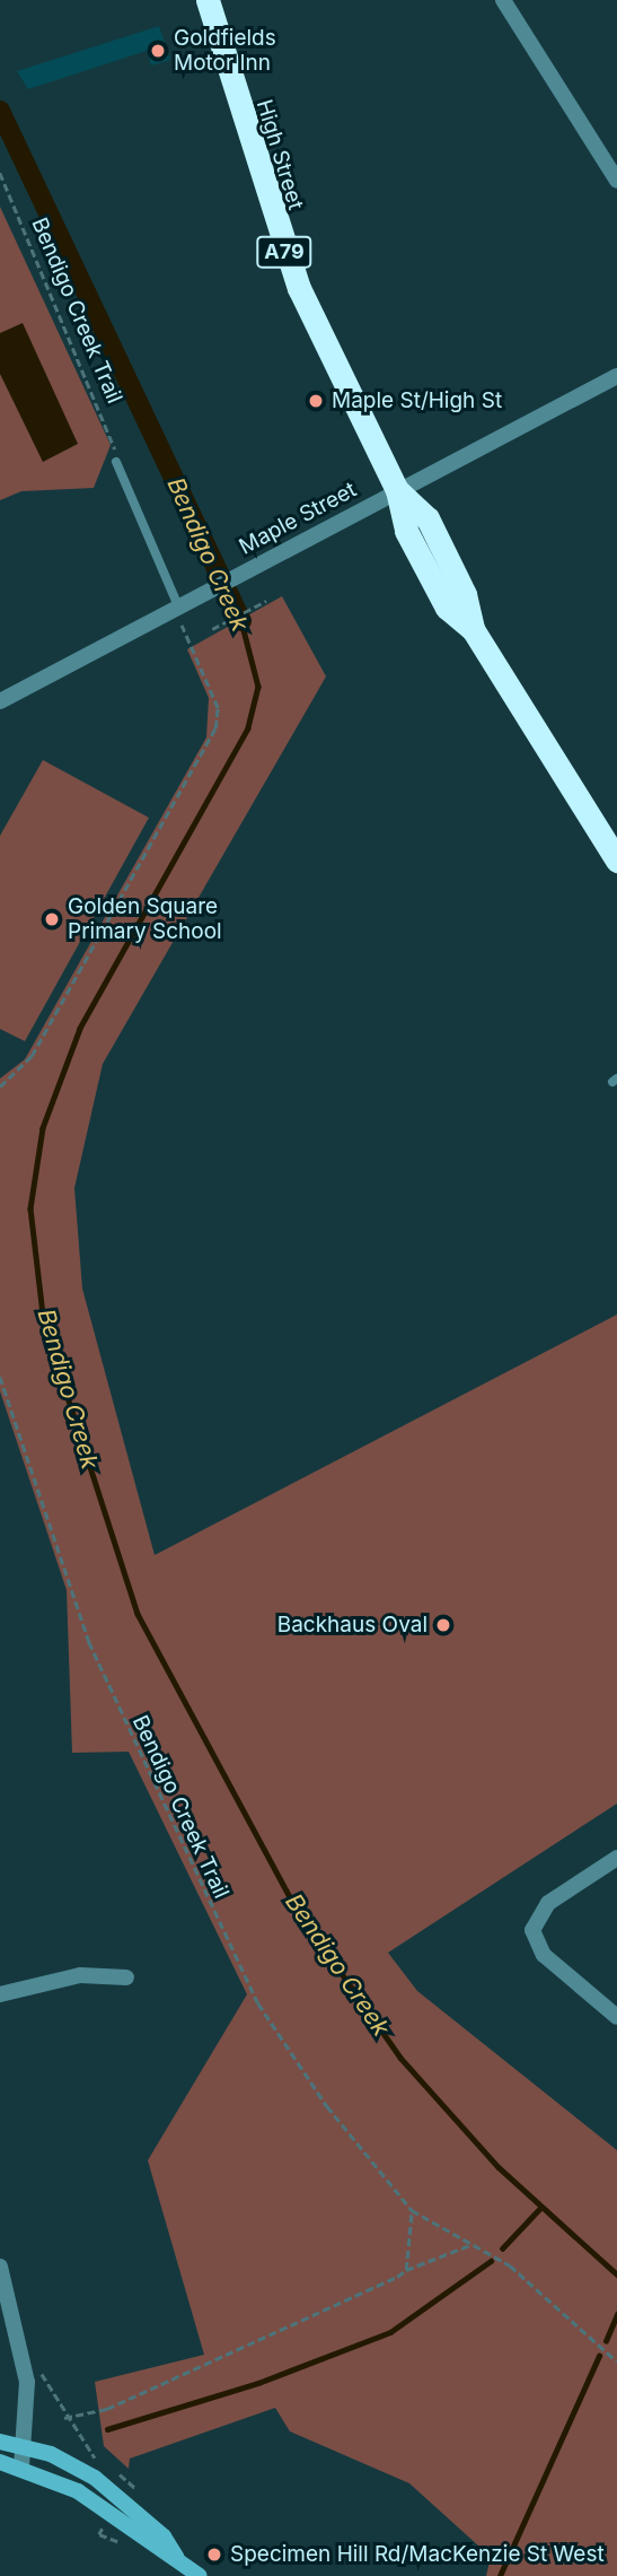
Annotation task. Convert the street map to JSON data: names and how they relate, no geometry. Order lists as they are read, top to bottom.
{
  "streets": {
    "highway": ["High Street", "A79"],
    "street": ["Maple Street"],
    "path": ["Bendigo Creek Trail"]
  },
  "crossings": [
    ["High Street", "Maple Street"]
  ],
  "water": ["Bendigo Creek"],
  "places": [
    "Goldfields Motor Inn",
    "Maple St/High St",
    "Golden Square Primary School",
    "Backhaus Oval",
    "Specimen Hill Rd/MacKenzie St West"
  ]
}
